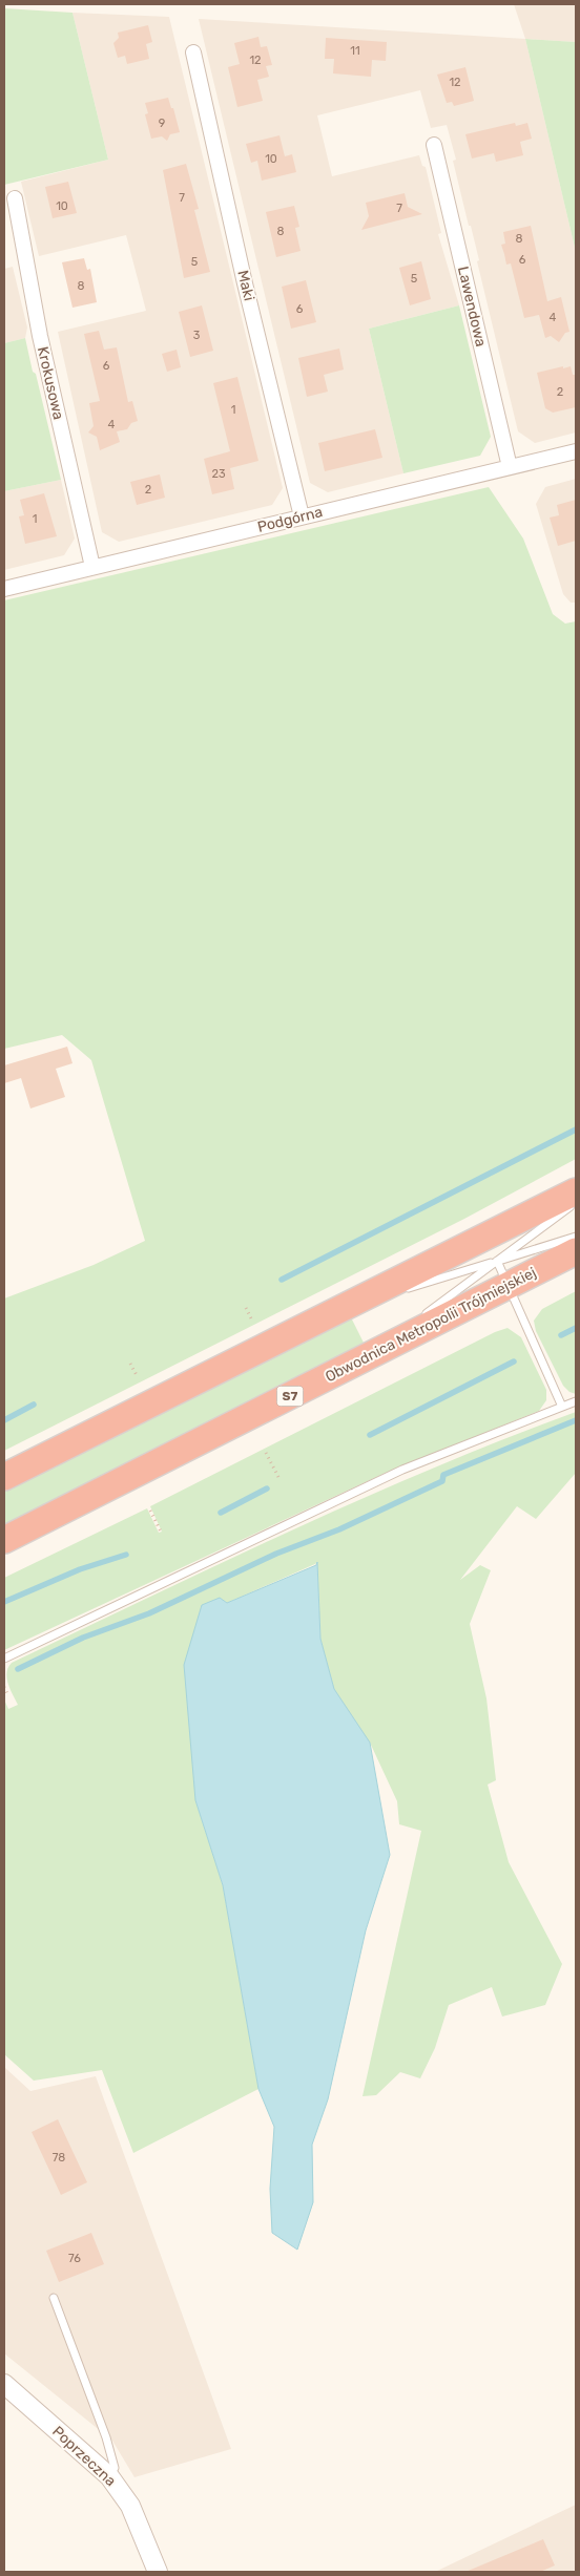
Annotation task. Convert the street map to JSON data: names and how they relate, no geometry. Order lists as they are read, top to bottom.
{
  "streets": {
    "highway": ["Obwodnica Metropolii Trójmiejskiej", "S7"],
    "street": [
      "Maki",
      "Lawendowa",
      "Krokusowa",
      "Podgórna",
      "Poprzeczna"
    ]
  },
  "crossings": [
    ["Maki", "Podgórna"],
    ["Lawendowa", "Podgórna"],
    ["Krokusowa", "Podgórna"]
  ],
  "house_numbers": [
    "11",
    "12",
    "12",
    "9",
    "10",
    "7",
    "10",
    "7",
    "8",
    "8",
    "6",
    "5",
    "5",
    "8",
    "6",
    "4",
    "3",
    "6",
    "2",
    "1",
    "4",
    "23",
    "2",
    "1",
    "78",
    "76"
  ]
}
